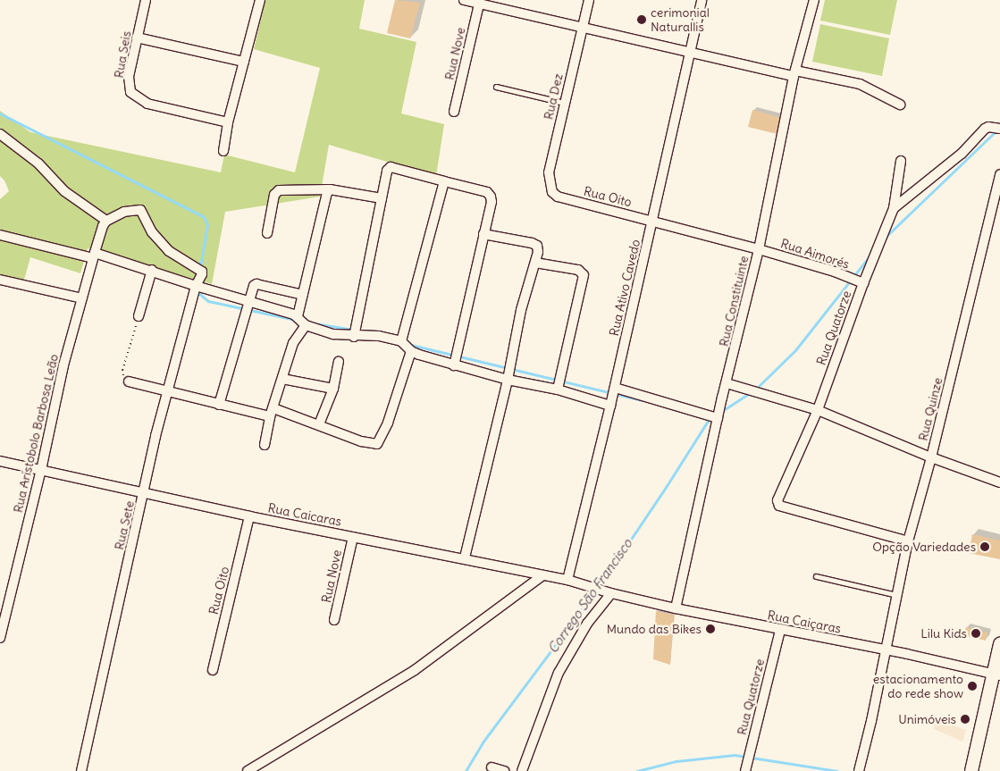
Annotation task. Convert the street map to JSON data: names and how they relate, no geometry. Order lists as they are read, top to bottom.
{
  "streets": {
    "street": [
      "Rua Nove",
      "Rua Seis",
      "Rua Dez",
      "Rua Oito",
      "Rua Aimorés",
      "Rua Ativo Cavedo",
      "Rua Constituinte",
      "Rua Quatorze",
      "Rua Quinze",
      "Rua Aristobolo Barbosa Leão",
      "Rua Caicaras",
      "Rua Sete",
      "Rua Caiçaras"
    ]
  },
  "crossings": [
    ["Rua Nove", "Rua Caicaras"],
    ["Rua Dez", "Rua Oito"],
    ["Rua Oito", "Rua Aimorés"],
    ["Rua Oito", "Rua Ativo Cavedo"],
    ["Rua Oito", "Rua Constituinte"],
    ["Rua Oito", "Rua Caicaras"],
    ["Rua Aimorés", "Rua Constituinte"],
    ["Rua Aimorés", "Rua Quatorze"],
    ["Rua Ativo Cavedo", "Rua Caicaras"],
    ["Rua Constituinte", "Rua Caiçaras"],
    ["Rua Quatorze", "Rua Quinze"],
    ["Rua Quatorze", "Rua Caiçaras"],
    ["Rua Quinze", "Rua Caiçaras"],
    ["Rua Aristobolo Barbosa Leão", "Rua Caicaras"],
    ["Rua Aristobolo Barbosa Leão", "Rua Sete"],
    ["Rua Caicaras", "Rua Sete"],
    ["Rua Caicaras", "Rua Caiçaras"]
  ],
  "water": ["Corrego São Francisco"],
  "places": [
    "cerimonial Naturallis",
    "Opção Variedades",
    "Mundo das Bikes",
    "Lilu Kids",
    "estacionamento do rede show",
    "Unimóveis"
  ]
}
